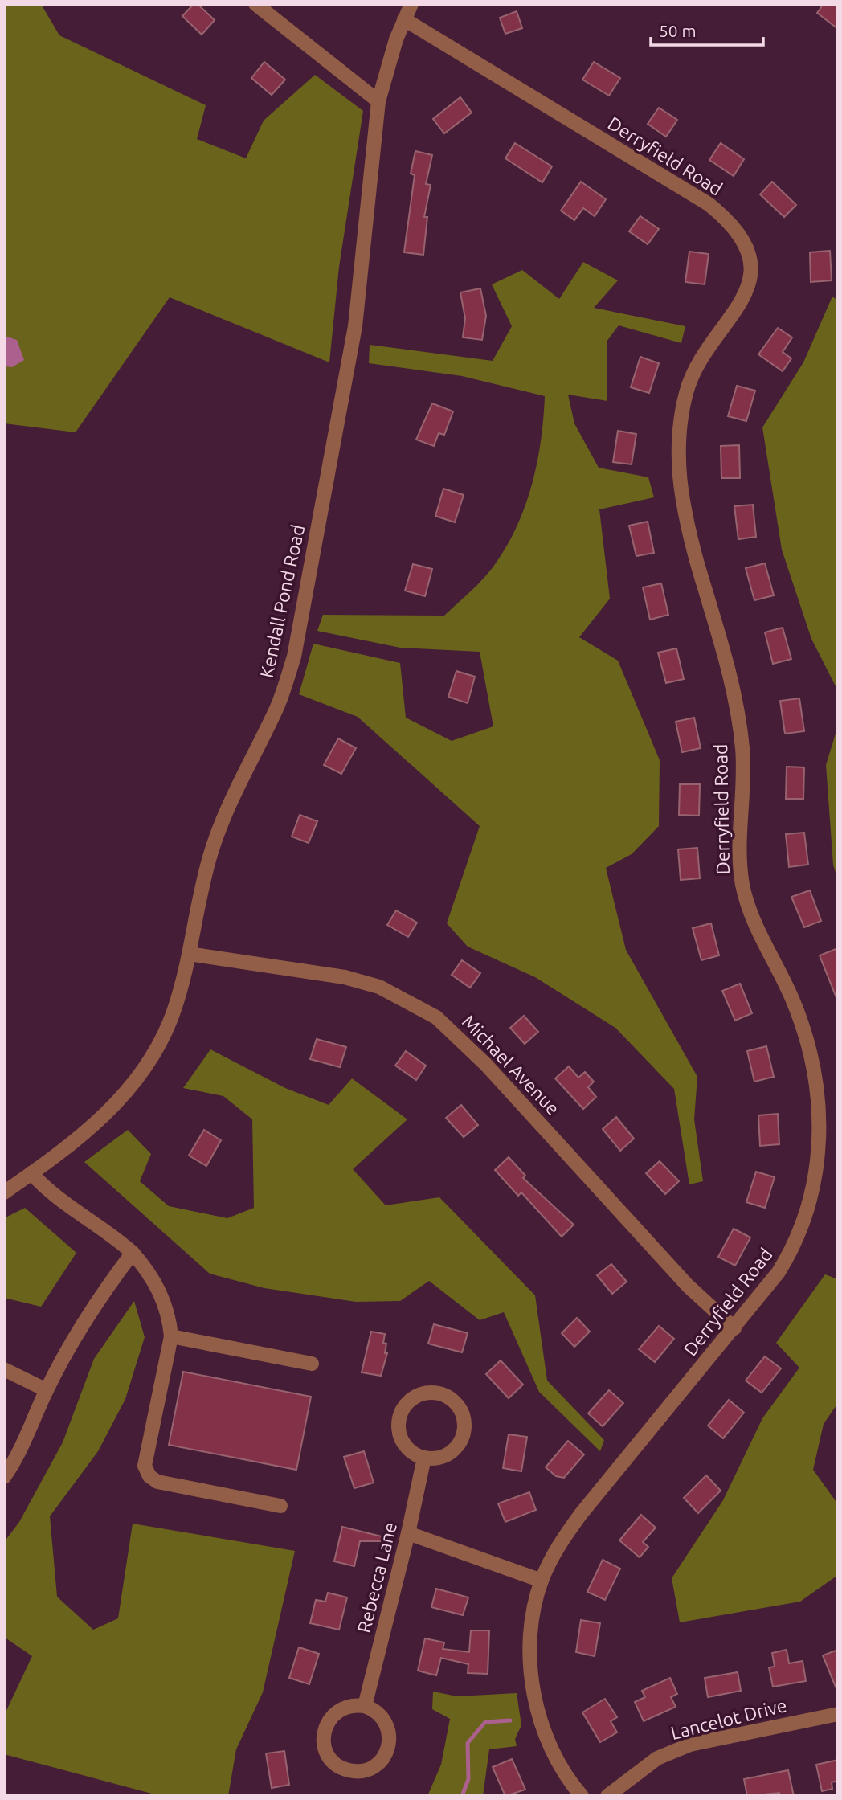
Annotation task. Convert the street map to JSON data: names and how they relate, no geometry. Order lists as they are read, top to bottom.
{
  "streets": {
    "street": [
      "Derryfield Road",
      "Kendall Pond Road",
      "Michael Avenue",
      "Rebecca Lane",
      "Lancelot Drive"
    ]
  },
  "crossings": [
    ["Derryfield Road", "Kendall Pond Road"],
    ["Derryfield Road", "Michael Avenue"],
    ["Kendall Pond Road", "Michael Avenue"]
  ],
  "scale_bar": "50 m"
}
